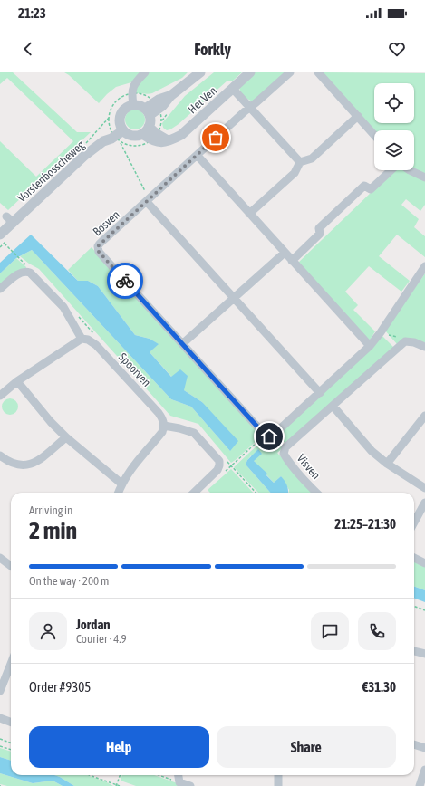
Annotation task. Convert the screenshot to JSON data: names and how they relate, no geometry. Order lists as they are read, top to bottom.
{
  "streets": {
    "street": [
      "Het Ven",
      "Vorstenbosscheweg",
      "Bosven",
      "Spoorven",
      "Visven"
    ]
  },
  "crossings": [
    ["Het Ven", "Vorstenbosscheweg"]
  ],
  "page": {
    "status": "21:23",
    "header": "Forkly",
    "heading": ["2 min", "Arriving in", "21:25–21:30"],
    "panel": [
      "Jordan",
      "Courier · 4.9",
      "Order #9305",
      "€31.30"
    ],
    "bar": "On the way · 200 m",
    "buttons": ["Help", "Share"]
  }
}
